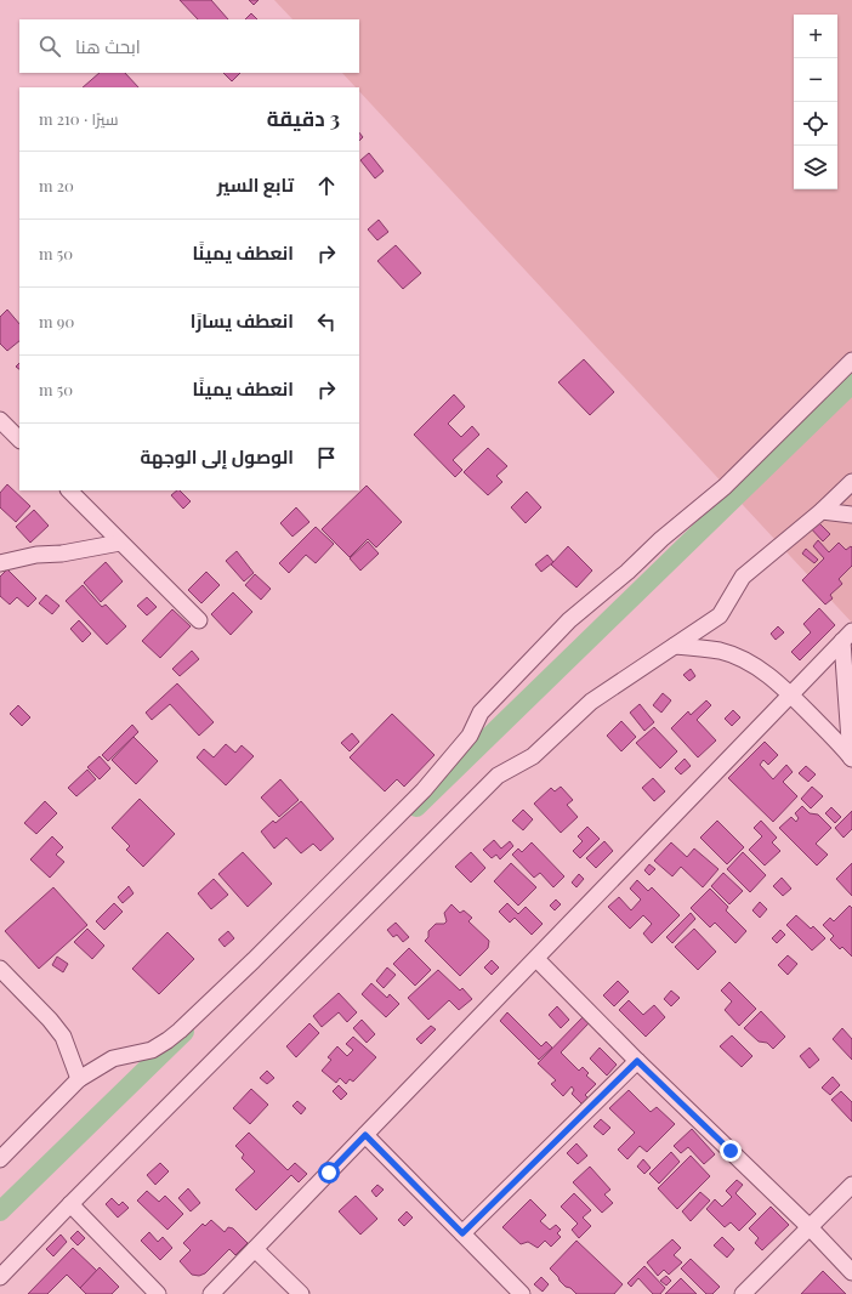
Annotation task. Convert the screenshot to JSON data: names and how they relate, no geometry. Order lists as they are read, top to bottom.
{
  "page": {
    "map_buttons": ["+", "−"],
    "search": "ابحث هنا",
    "heading": ["3 دقيقة", "سيرًا · 210 m"],
    "list": [
      ["تابع السير", "20 m"],
      ["انعطف يمينًا", "50 m"],
      ["انعطف يسارًا", "90 m"],
      ["انعطف يمينًا", "50 m"],
      "الوصول إلى الوجهة"
    ]
  }
}
